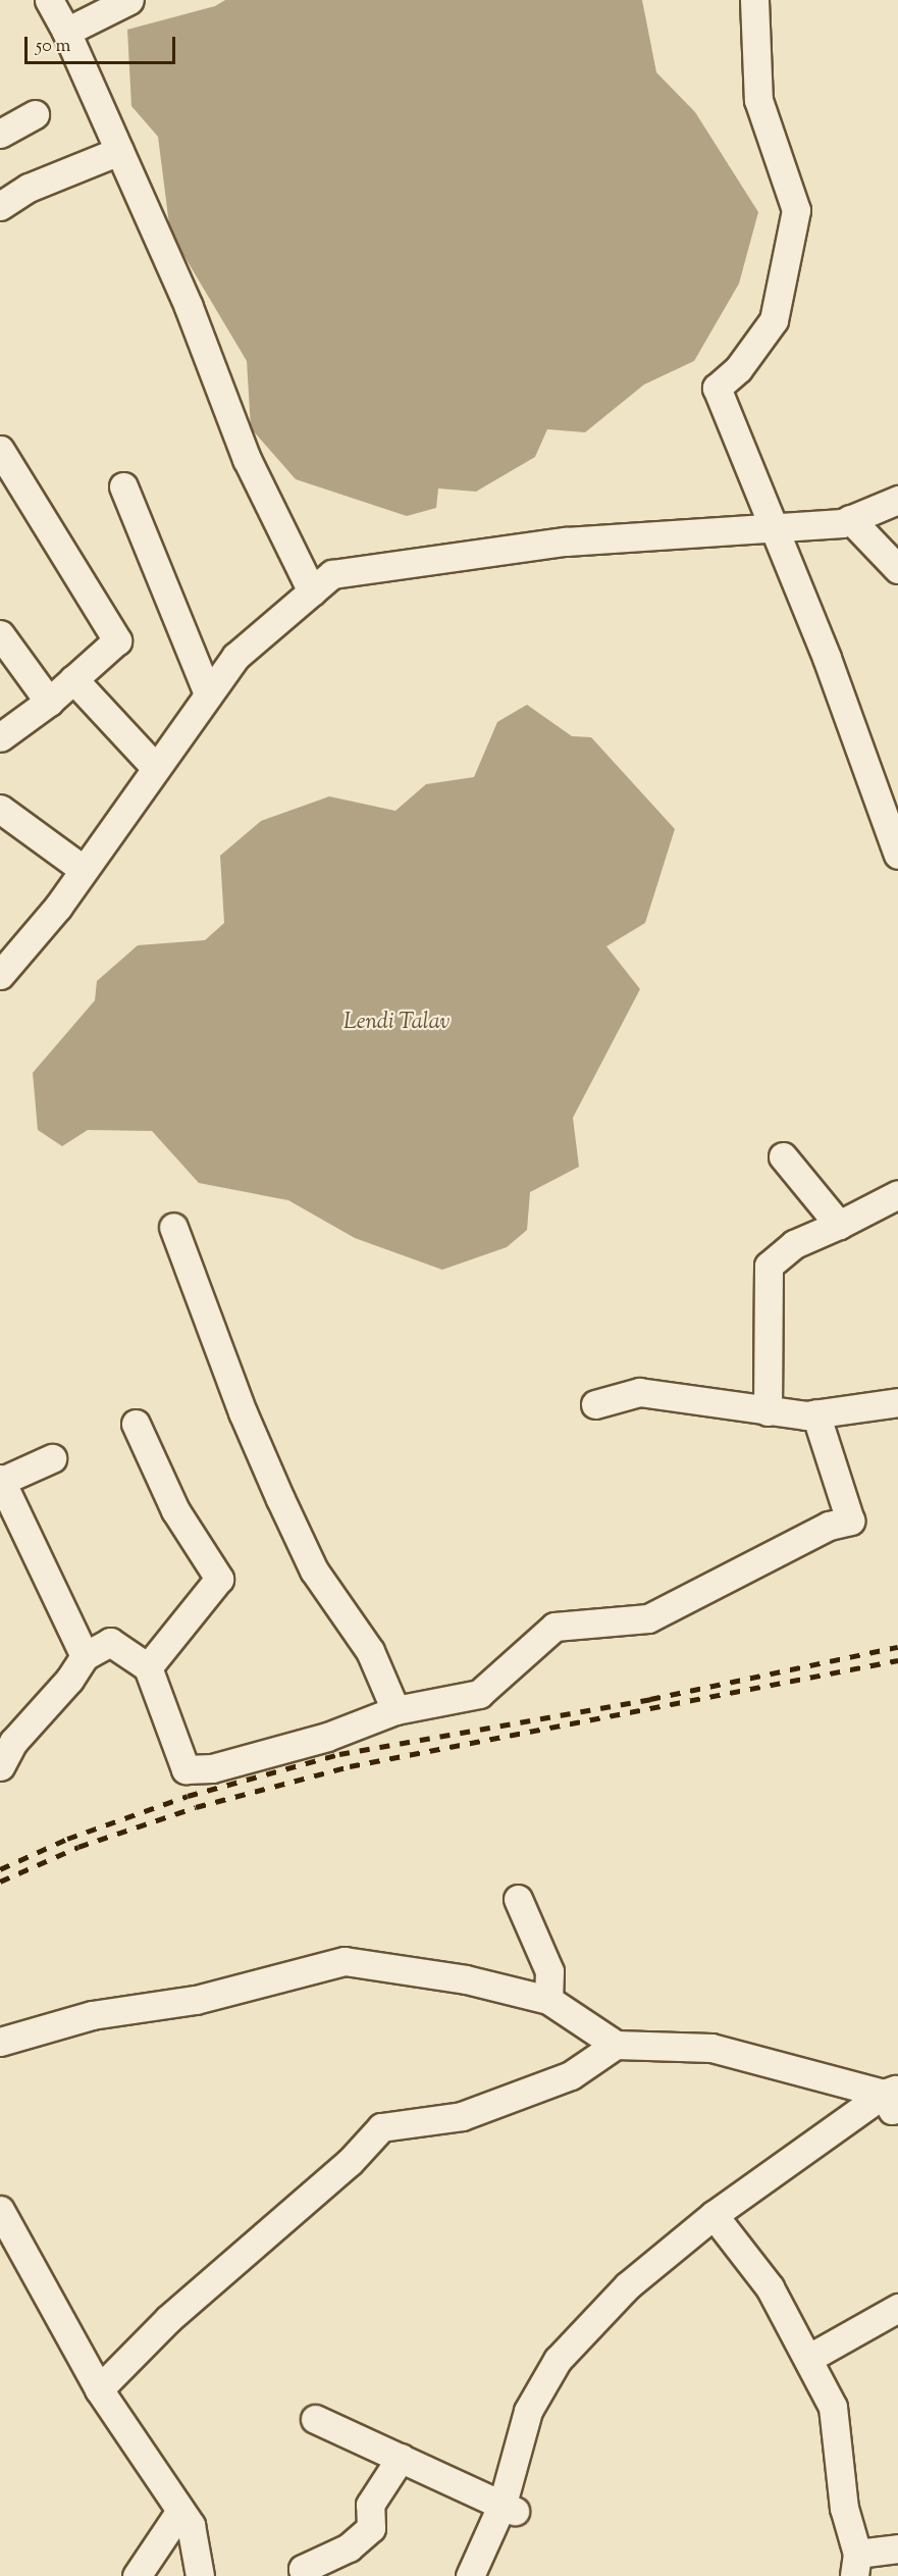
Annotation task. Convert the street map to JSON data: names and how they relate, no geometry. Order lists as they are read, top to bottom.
{
  "water": ["Lendi Talav"],
  "scale_bar": "50 m"
}
